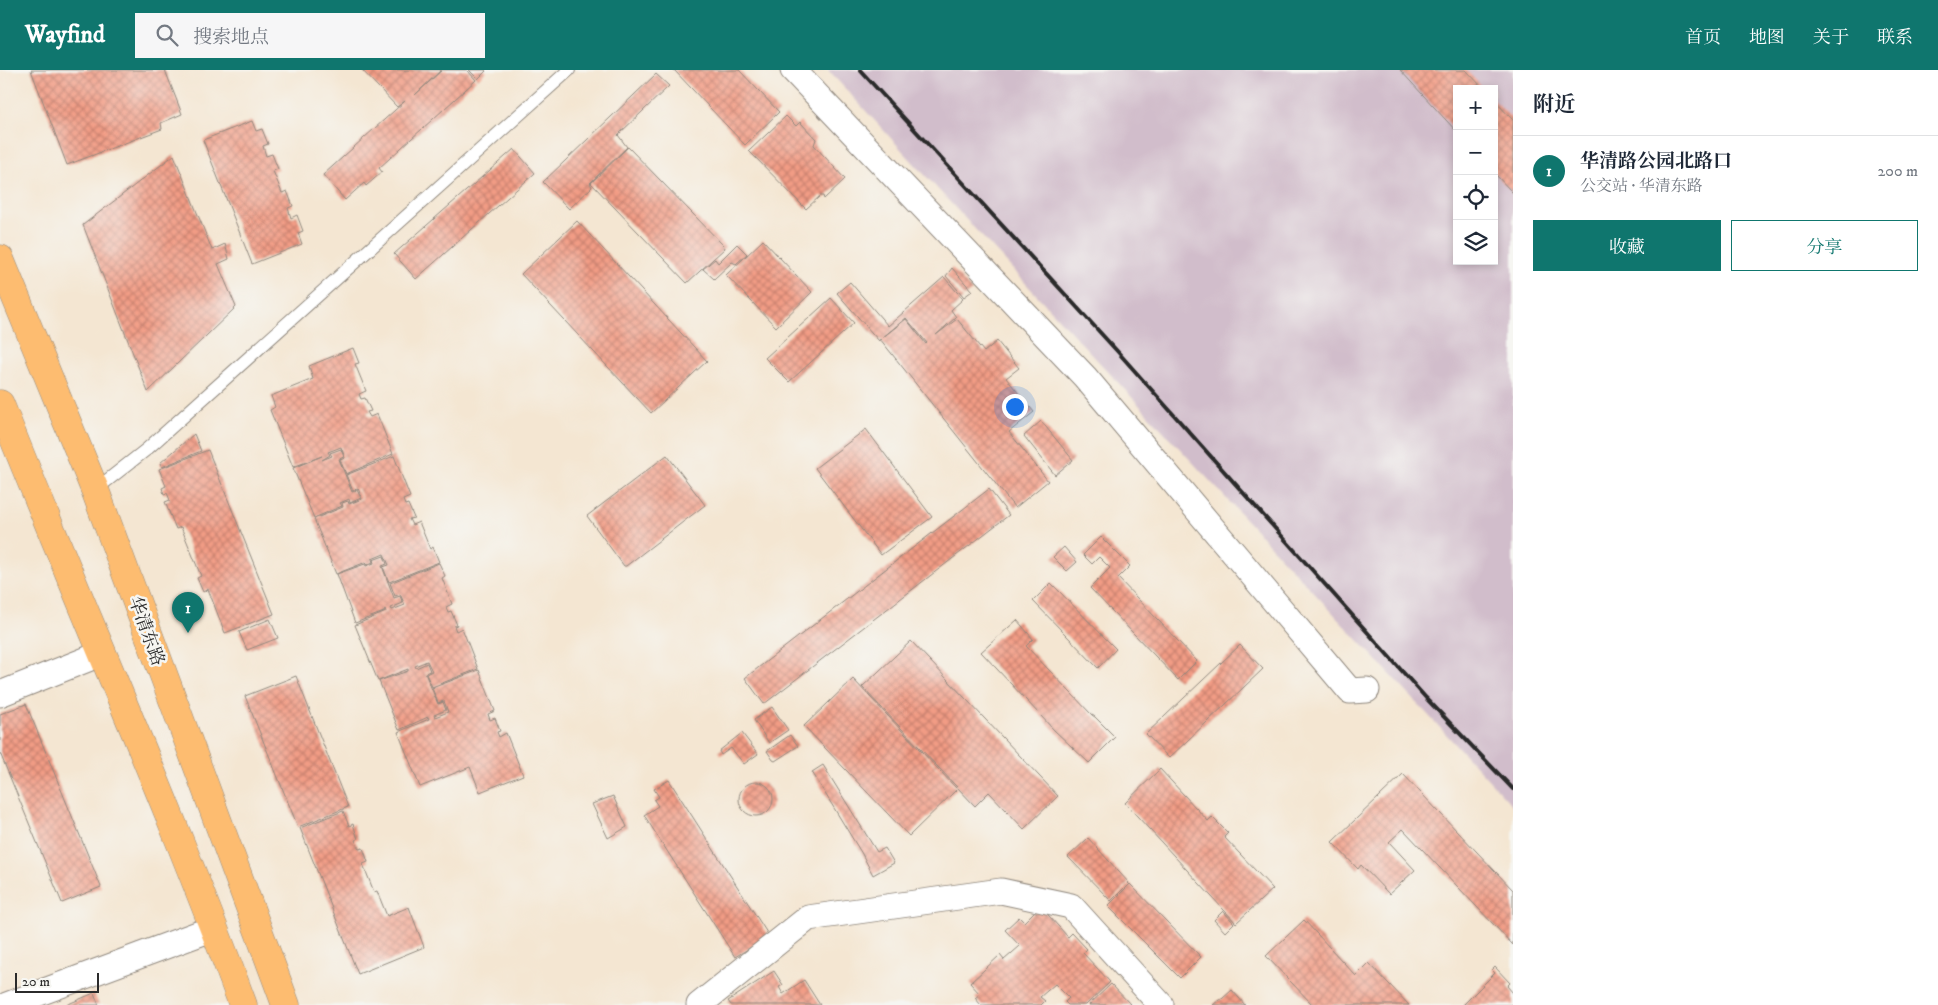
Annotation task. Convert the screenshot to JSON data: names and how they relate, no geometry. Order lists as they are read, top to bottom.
{
  "streets": {
    "main road": ["华清东路"]
  },
  "scale_bar": "20 m",
  "page": {
    "header": "Wayfind",
    "search": "搜索地点",
    "nav": [
      "首页",
      "地图",
      "关于",
      "联系"
    ],
    "heading": "附近",
    "map_buttons": ["+", "−"],
    "list": [
      {
        "mark": "1",
        "name": "华清路公园北路口",
        "note": "公交站 · 华清东路",
        "value": "200 m"
      }
    ],
    "buttons": ["收藏", "分享"],
    "pins": "1",
    "scale": "20 m"
  }
}
